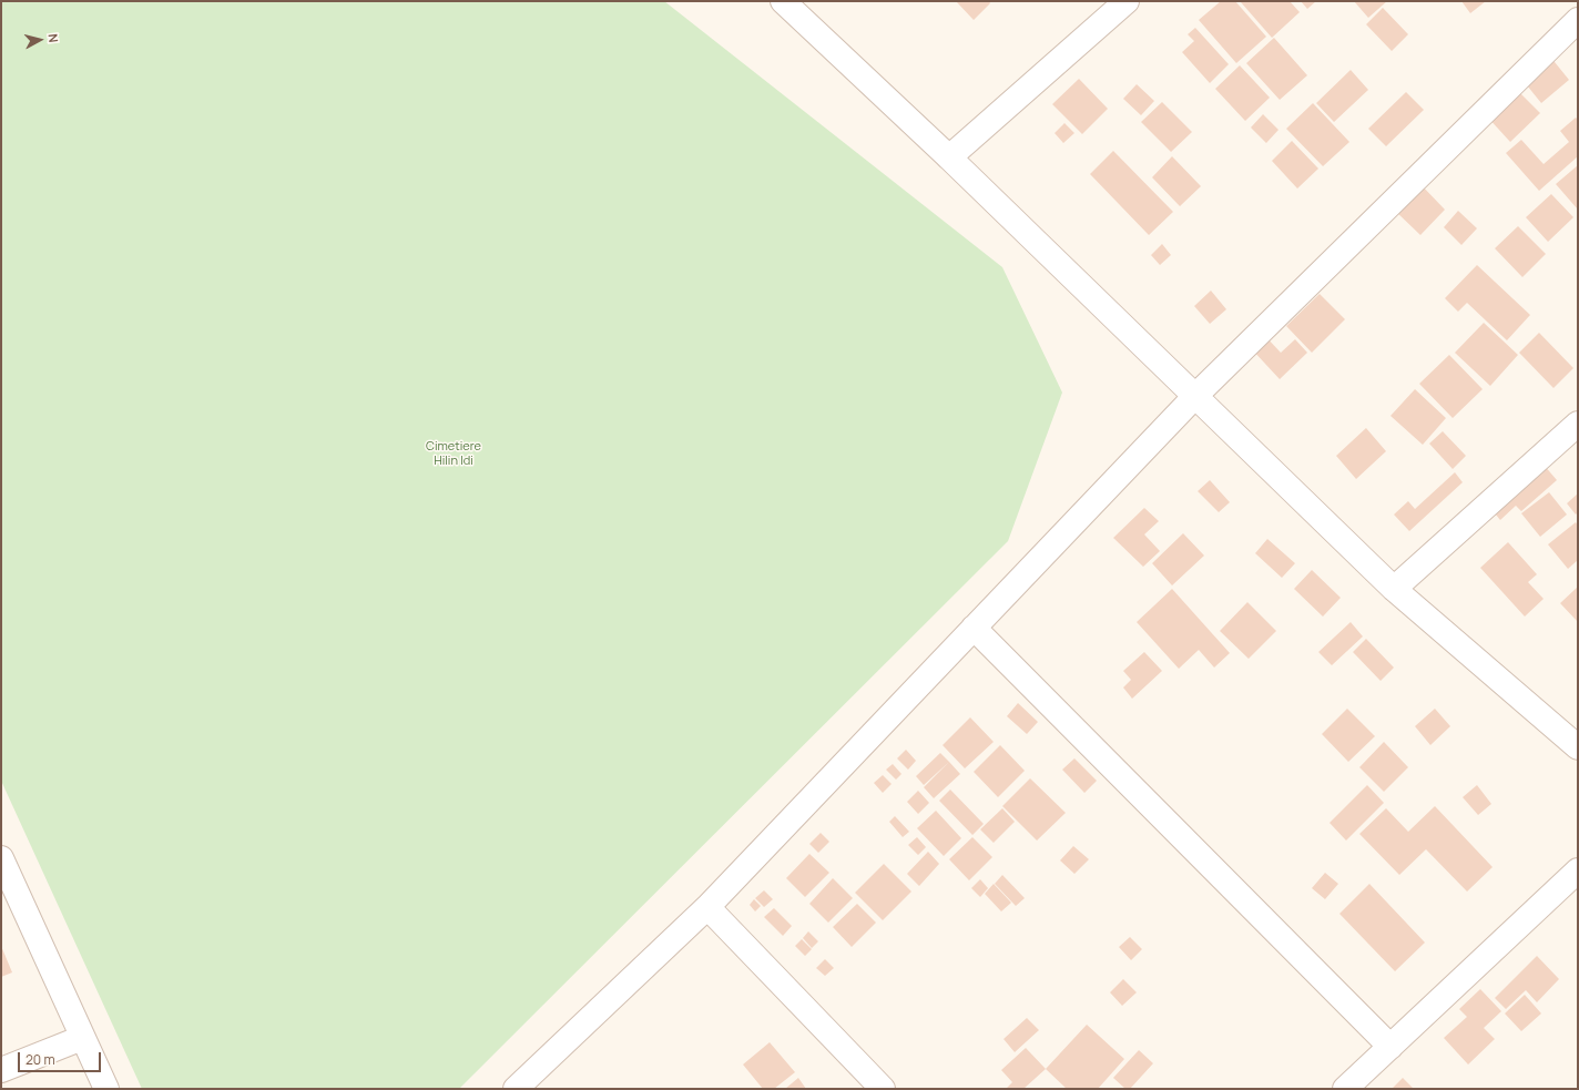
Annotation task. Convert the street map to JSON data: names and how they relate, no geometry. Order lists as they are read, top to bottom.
{
  "parks": ["Cimetiere Hilin Idi"],
  "scale_bar": "20 m",
  "north": "right"
}
